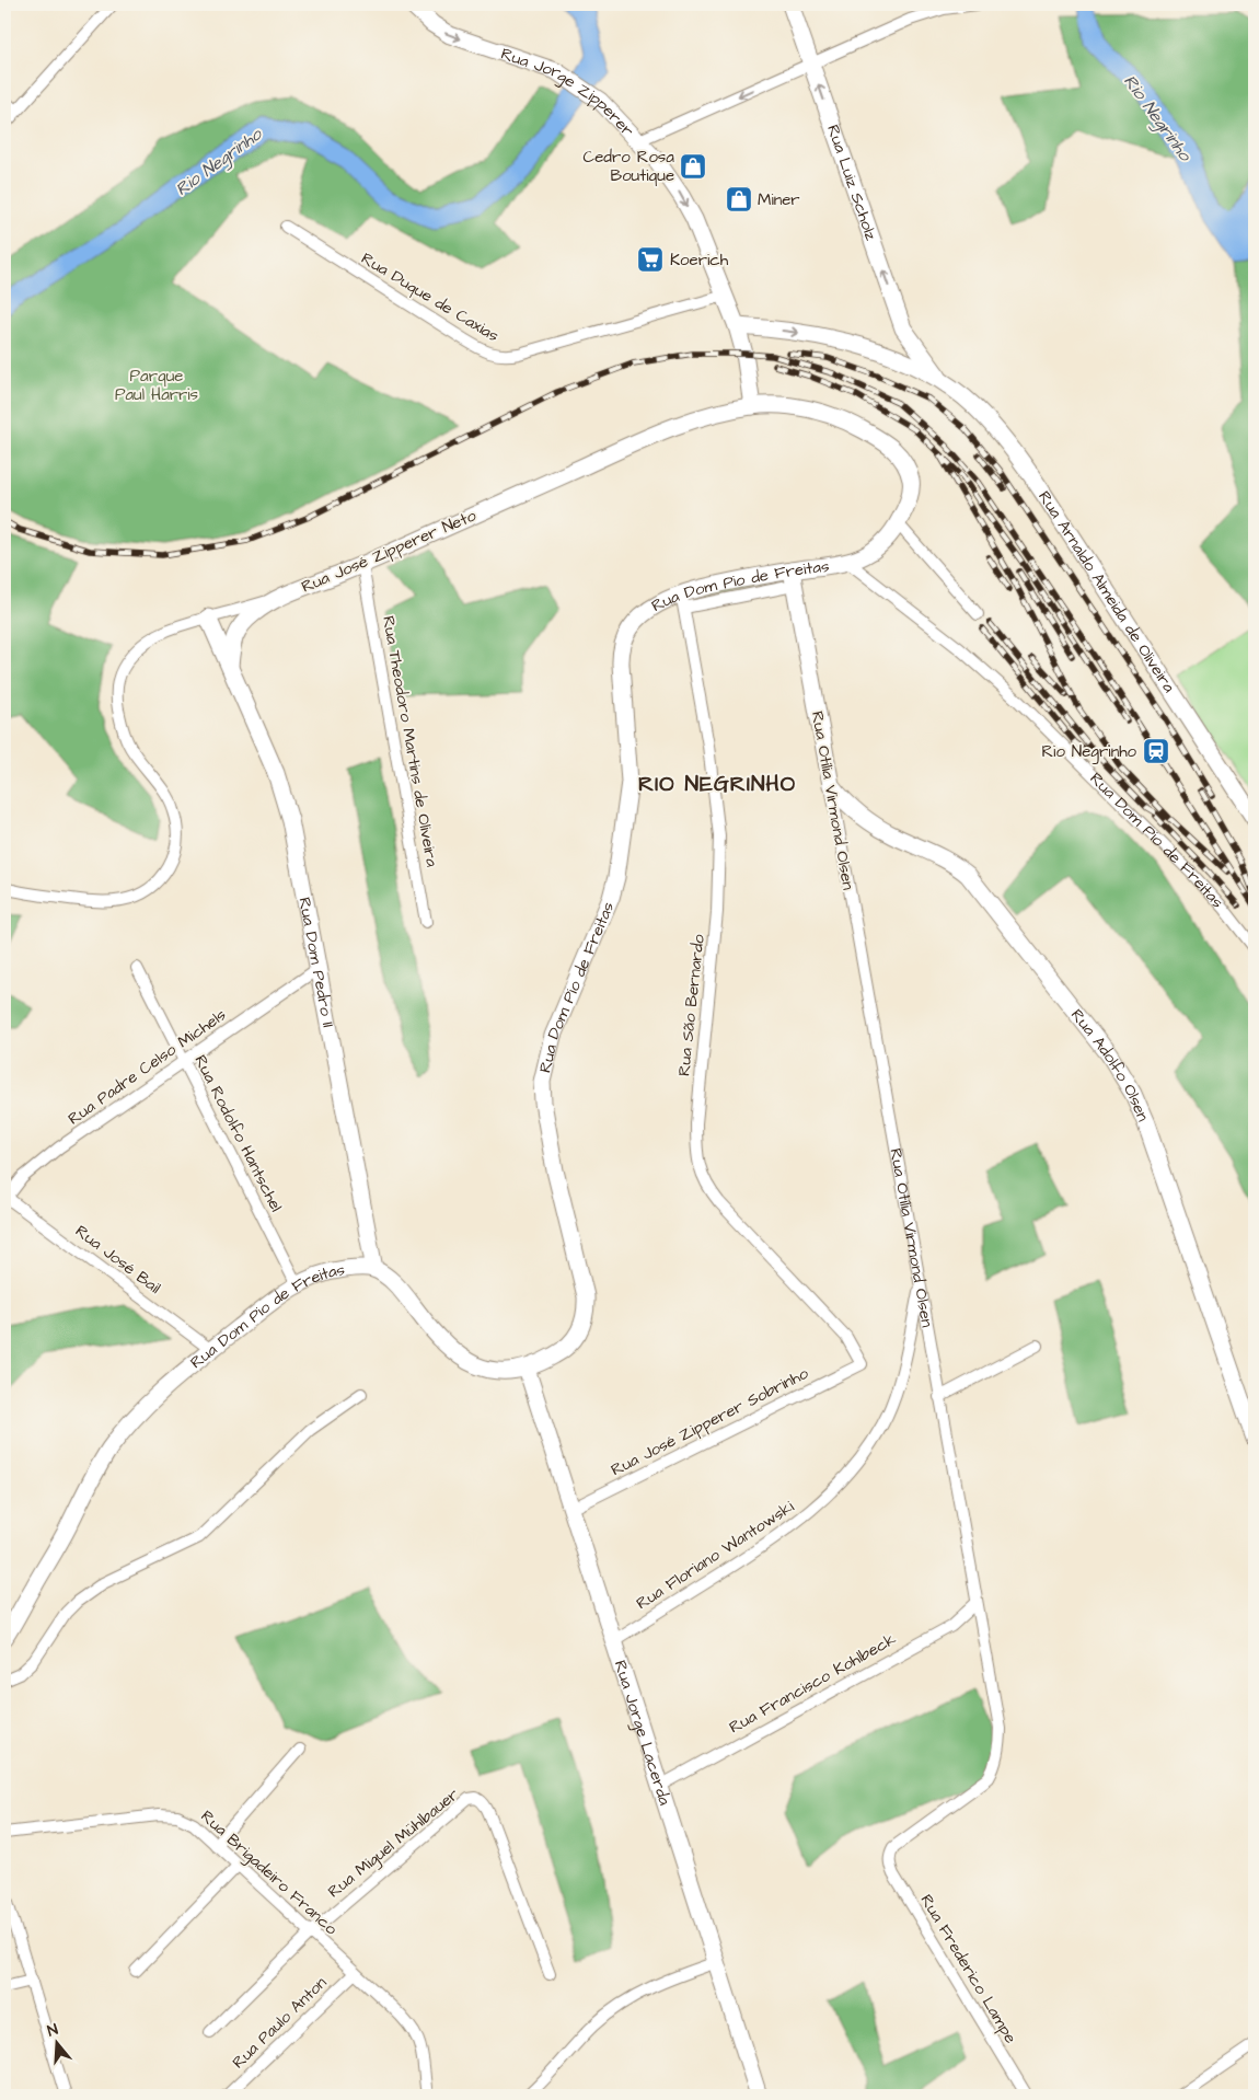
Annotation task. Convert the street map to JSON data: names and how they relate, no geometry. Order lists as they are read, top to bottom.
{
  "streets": {
    "main road": [
      "Rua Jorge Zipperer",
      "Rua Luiz Scholz",
      "Rua José Zipperer Neto",
      "Rua Dom Pio de Freitas",
      "Rua Arnaldo Almeida de Oliveira",
      "Rua Otília Virmond Olsen",
      "Rua Dom Pedro II",
      "Rua Adolfo Olsen",
      "Rua Jorge Lacerda"
    ],
    "street": [
      "Rua Duque de Caxias",
      "Rua Theodoro Martins de Oliveira",
      "Rua São Bernardo",
      "Rua Padre Celso Michels",
      "Rua Rodolfo Hantschel",
      "Rua José Bail",
      "Rua José Zipperer Sobrinho",
      "Rua Floriano Wantowski",
      "Rua Francisco Kohlbeck",
      "Rua Miguel Mühlbauer",
      "Rua Brigadeiro Franco",
      "Rua Frederico Lampe",
      "Rua Paulo Anton"
    ]
  },
  "crossings": [
    ["Rua Jorge Zipperer", "Rua Duque de Caxias"],
    ["Rua Jorge Zipperer", "Rua José Zipperer Neto"],
    ["Rua Jorge Zipperer", "Rua Arnaldo Almeida de Oliveira"],
    ["Rua Luiz Scholz", "Rua Arnaldo Almeida de Oliveira"],
    ["Rua José Zipperer Neto", "Rua Dom Pio de Freitas"],
    ["Rua José Zipperer Neto", "Rua Theodoro Martins de Oliveira"],
    ["Rua José Zipperer Neto", "Rua Dom Pedro II"],
    ["Rua Dom Pio de Freitas", "Rua Otília Virmond Olsen"],
    ["Rua Dom Pio de Freitas", "Rua Dom Pedro II"],
    ["Rua Dom Pio de Freitas", "Rua São Bernardo"],
    ["Rua Dom Pio de Freitas", "Rua Rodolfo Hantschel"],
    ["Rua Dom Pio de Freitas", "Rua José Bail"],
    ["Rua Dom Pio de Freitas", "Rua Jorge Lacerda"],
    ["Rua Otília Virmond Olsen", "Rua Adolfo Olsen"],
    ["Rua Otília Virmond Olsen", "Rua Floriano Wantowski"],
    ["Rua Otília Virmond Olsen", "Rua Francisco Kohlbeck"],
    ["Rua Otília Virmond Olsen", "Rua Frederico Lampe"],
    ["Rua Dom Pedro II", "Rua Padre Celso Michels"],
    ["Rua São Bernardo", "Rua José Zipperer Sobrinho"],
    ["Rua Padre Celso Michels", "Rua Rodolfo Hantschel"],
    ["Rua Padre Celso Michels", "Rua José Bail"],
    ["Rua José Zipperer Sobrinho", "Rua Jorge Lacerda"],
    ["Rua Floriano Wantowski", "Rua Jorge Lacerda"],
    ["Rua Francisco Kohlbeck", "Rua Jorge Lacerda"],
    ["Rua Miguel Mühlbauer", "Rua Brigadeiro Franco"],
    ["Rua Brigadeiro Franco", "Rua Paulo Anton"]
  ],
  "one_way": ["Rua Jorge Zipperer", "Rua Luiz Scholz"],
  "districts": ["RIO NEGRINHO"],
  "water": ["Rio Negrinho"],
  "parks": ["Parque Paul Harris"],
  "places": {
    "shop": ["Cedro Rosa Boutique", "Miner"],
    "supermarket": ["Koerich"],
    "station": ["Rio Negrinho"]
  },
  "north": "top"
}
